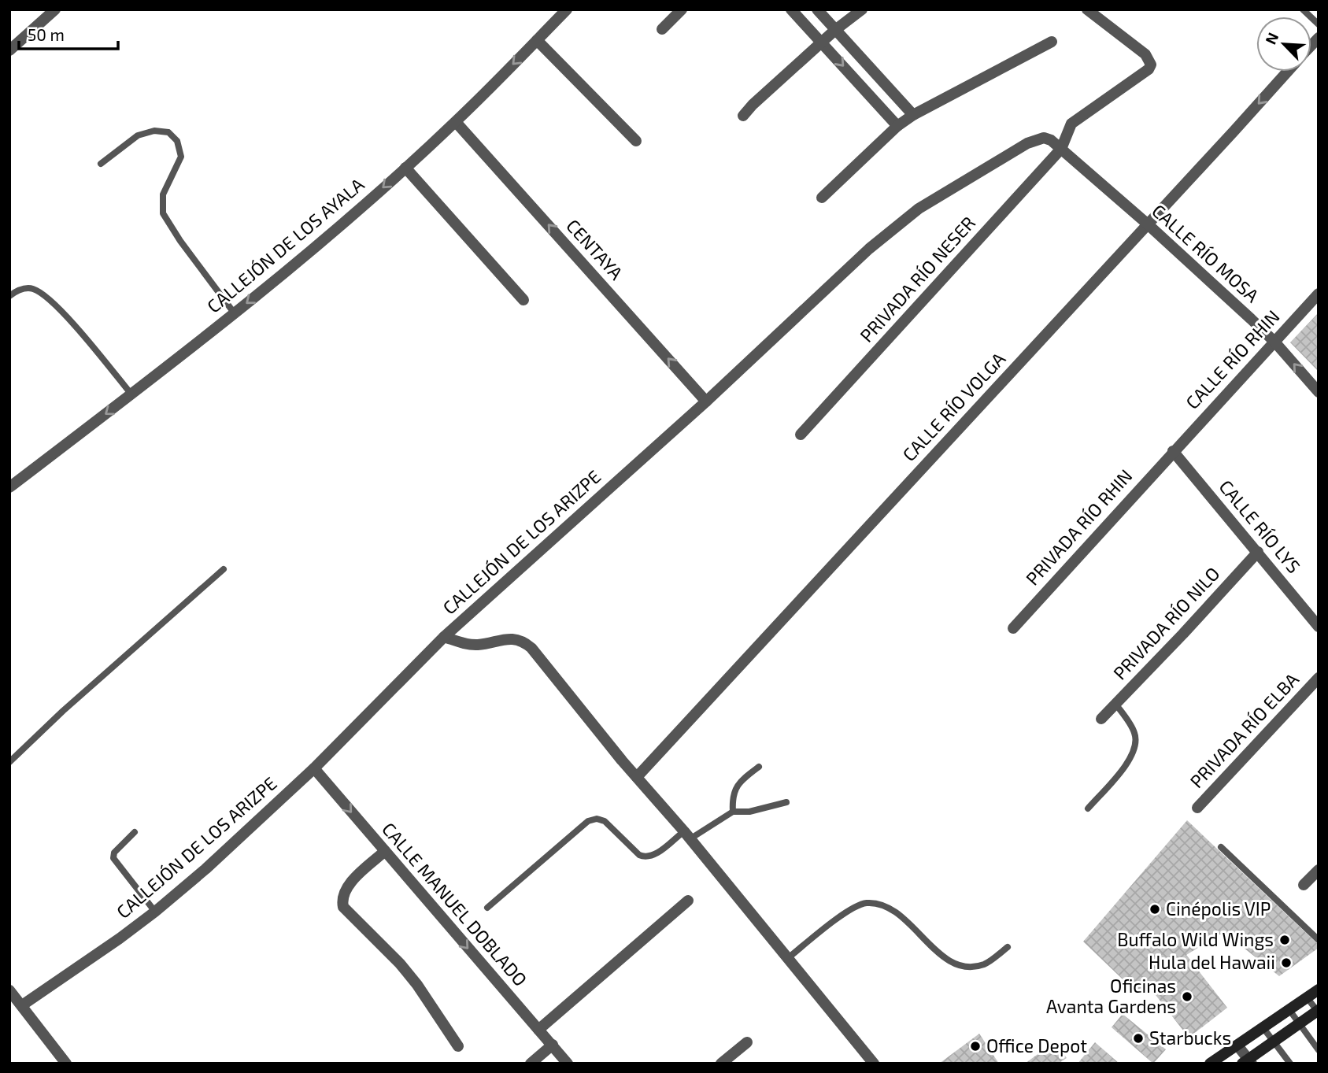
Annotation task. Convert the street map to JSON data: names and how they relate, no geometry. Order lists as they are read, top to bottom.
{
  "streets": {
    "street": [
      "CALLEJÓN DE LOS AYALA",
      "CENTAYA",
      "CALLE RÍO MOSA",
      "PRIVADA RÍO NESER",
      "CALLE RÍO RHIN",
      "CALLE RÍO VOLGA",
      "CALLE RÍO LYS",
      "PRIVADA RÍO RHIN",
      "CALLEJÓN DE LOS ARIZPE",
      "PRIVADA RÍO NILO",
      "PRIVADA RÍO ELBA",
      "CALLE MANUEL DOBLADO"
    ]
  },
  "crossings": [
    ["CALLEJÓN DE LOS AYALA", "CENTAYA"],
    ["CENTAYA", "CALLEJÓN DE LOS ARIZPE"],
    ["CALLE RÍO MOSA", "PRIVADA RÍO NESER"],
    ["CALLE RÍO MOSA", "CALLE RÍO RHIN"],
    ["CALLE RÍO MOSA", "CALLE RÍO VOLGA"],
    ["CALLE RÍO MOSA", "CALLEJÓN DE LOS ARIZPE"],
    ["PRIVADA RÍO NESER", "CALLEJÓN DE LOS ARIZPE"],
    ["CALLE RÍO RHIN", "CALLE RÍO LYS"],
    ["CALLE RÍO RHIN", "PRIVADA RÍO RHIN"],
    ["CALLE RÍO LYS", "PRIVADA RÍO RHIN"],
    ["CALLE RÍO LYS", "PRIVADA RÍO NILO"],
    ["CALLEJÓN DE LOS ARIZPE", "CALLE MANUEL DOBLADO"]
  ],
  "one_way": ["CALLEJÓN DE LOS AYALA", "CALLE MANUEL DOBLADO"],
  "places": [
    "Cinépolis VIP",
    "Buffalo Wild Wings",
    "Hula del Hawaii",
    "Oficinas Avanta Gardens",
    "Starbucks",
    "Office Depot"
  ],
  "scale_bar": "50 m",
  "north": "top left"
}
